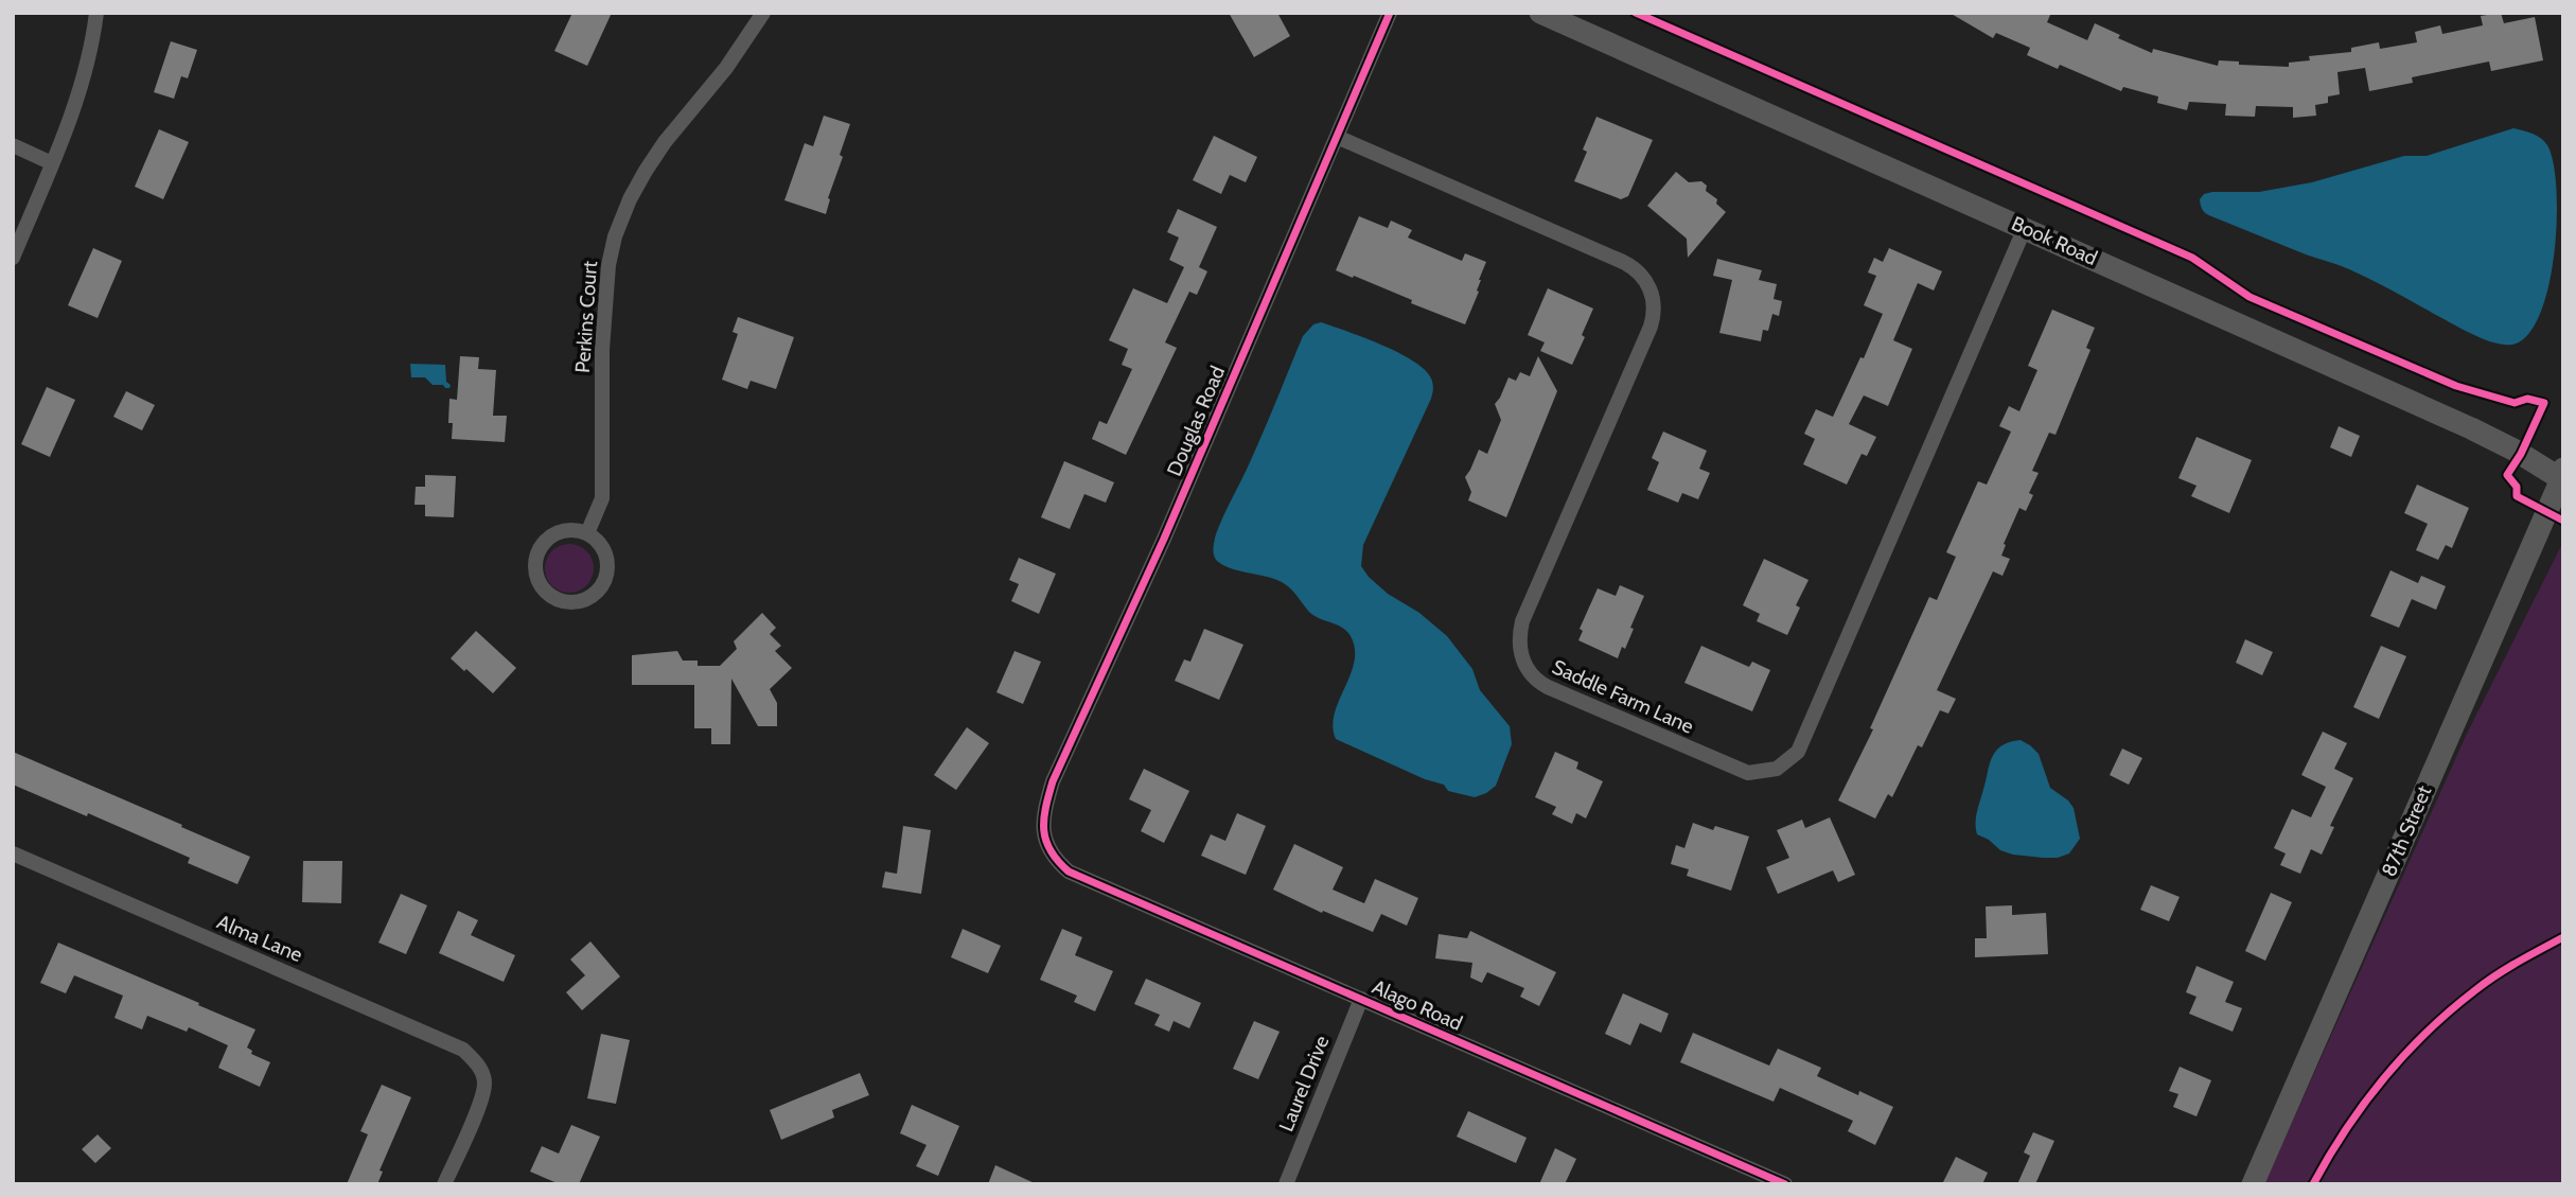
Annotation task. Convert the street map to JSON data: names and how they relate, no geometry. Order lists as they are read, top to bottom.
{
  "streets": {
    "street": [
      "Book Road",
      "Perkins Court",
      "Douglas Road",
      "Saddle Farm Lane",
      "87th Street",
      "Alma Lane",
      "Alago Road",
      "Laurel Drive"
    ]
  },
  "crossings": [
    ["Book Road", "Saddle Farm Lane"],
    ["Book Road", "87th Street"],
    ["Douglas Road", "Saddle Farm Lane"],
    ["Douglas Road", "Alago Road"],
    ["Alago Road", "Laurel Drive"]
  ]
}
